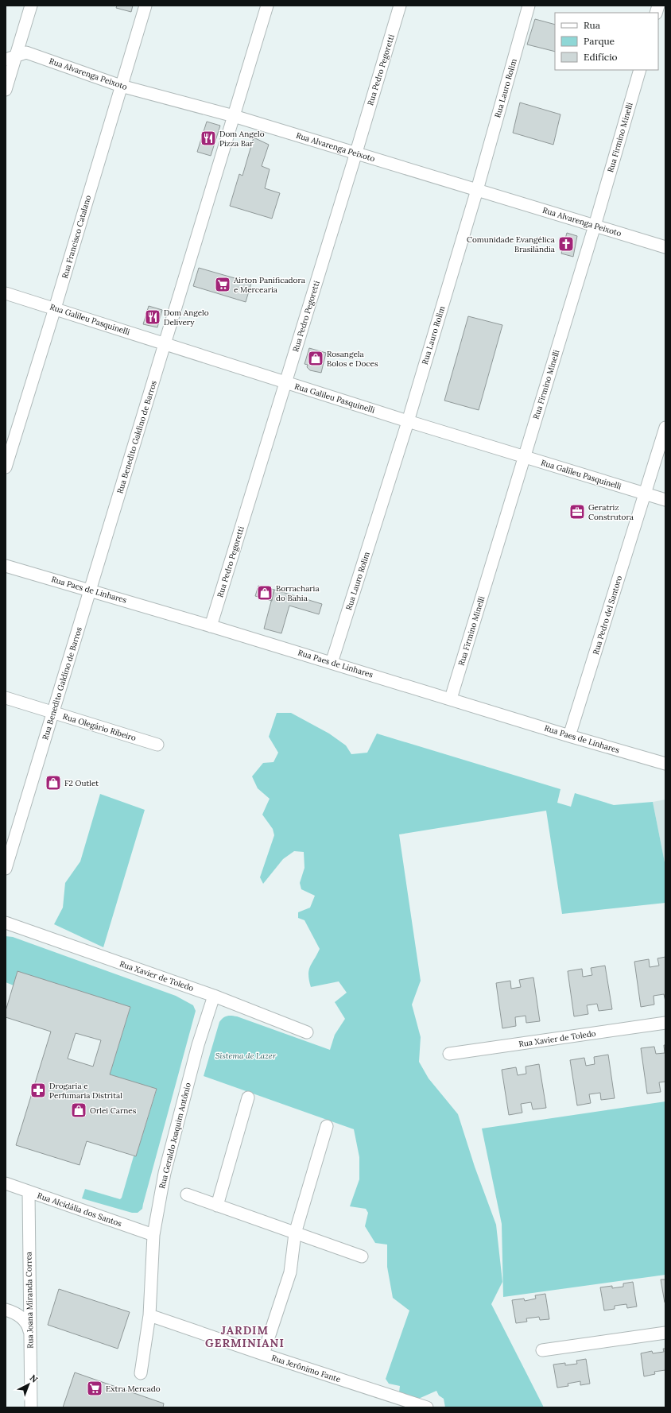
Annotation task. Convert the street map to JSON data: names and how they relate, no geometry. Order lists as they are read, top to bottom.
{
  "streets": {
    "street": [
      "Rua Pedro Pegoretti",
      "Rua Alvarenga Peixoto",
      "Rua Lauro Rolim",
      "Rua Firmino Minelli",
      "Rua Francisco Catalano",
      "Rua Galileu Pasquinelli",
      "Rua Benedito Galdino de Barros",
      "Rua Paes de Linhares",
      "Rua Pedro del Santoro",
      "Rua Olegário Ribeiro",
      "Rua Xavier de Toledo",
      "Rua Geraldo Joaquim Antônio",
      "Rua Alcidália dos Santos",
      "Rua Joana Miranda Correa",
      "Rua Jerônimo Fante"
    ]
  },
  "crossings": [
    ["Rua Pedro Pegoretti", "Rua Alvarenga Peixoto"],
    ["Rua Pedro Pegoretti", "Rua Galileu Pasquinelli"],
    ["Rua Pedro Pegoretti", "Rua Paes de Linhares"],
    ["Rua Alvarenga Peixoto", "Rua Lauro Rolim"],
    ["Rua Alvarenga Peixoto", "Rua Firmino Minelli"],
    ["Rua Alvarenga Peixoto", "Rua Francisco Catalano"],
    ["Rua Alvarenga Peixoto", "Rua Benedito Galdino de Barros"],
    ["Rua Lauro Rolim", "Rua Galileu Pasquinelli"],
    ["Rua Lauro Rolim", "Rua Paes de Linhares"],
    ["Rua Firmino Minelli", "Rua Galileu Pasquinelli"],
    ["Rua Firmino Minelli", "Rua Paes de Linhares"],
    ["Rua Francisco Catalano", "Rua Galileu Pasquinelli"],
    ["Rua Galileu Pasquinelli", "Rua Benedito Galdino de Barros"],
    ["Rua Galileu Pasquinelli", "Rua Pedro del Santoro"],
    ["Rua Benedito Galdino de Barros", "Rua Paes de Linhares"],
    ["Rua Benedito Galdino de Barros", "Rua Olegário Ribeiro"],
    ["Rua Paes de Linhares", "Rua Pedro del Santoro"],
    ["Rua Xavier de Toledo", "Rua Geraldo Joaquim Antônio"],
    ["Rua Geraldo Joaquim Antônio", "Rua Alcidália dos Santos"],
    ["Rua Geraldo Joaquim Antônio", "Rua Jerônimo Fante"],
    ["Rua Alcidália dos Santos", "Rua Joana Miranda Correa"]
  ],
  "districts": ["JARDIM GERMINIANI"],
  "parks": ["Sistema de Lazer"],
  "places": {
    "restaurant": ["Dom Angelo Pizza Bar", "Dom Angelo Delivery"],
    "church": ["Comunidade Evangélica Brasilândia"],
    "supermarket": ["Airton Panificadora e Mercearia", "Extra Mercado"],
    "shop": [
      "Rosangela Bolos e Doces",
      "Borracharia do Bahia",
      "F2 Outlet",
      "Orlei Carnes"
    ],
    "office": ["Geratriz Construtora"],
    "pharmacy": ["Drogaria e Perfumaria Distrital"]
  },
  "legend": ["Rua", "Parque", "Edifício"],
  "north": "top right"
}
